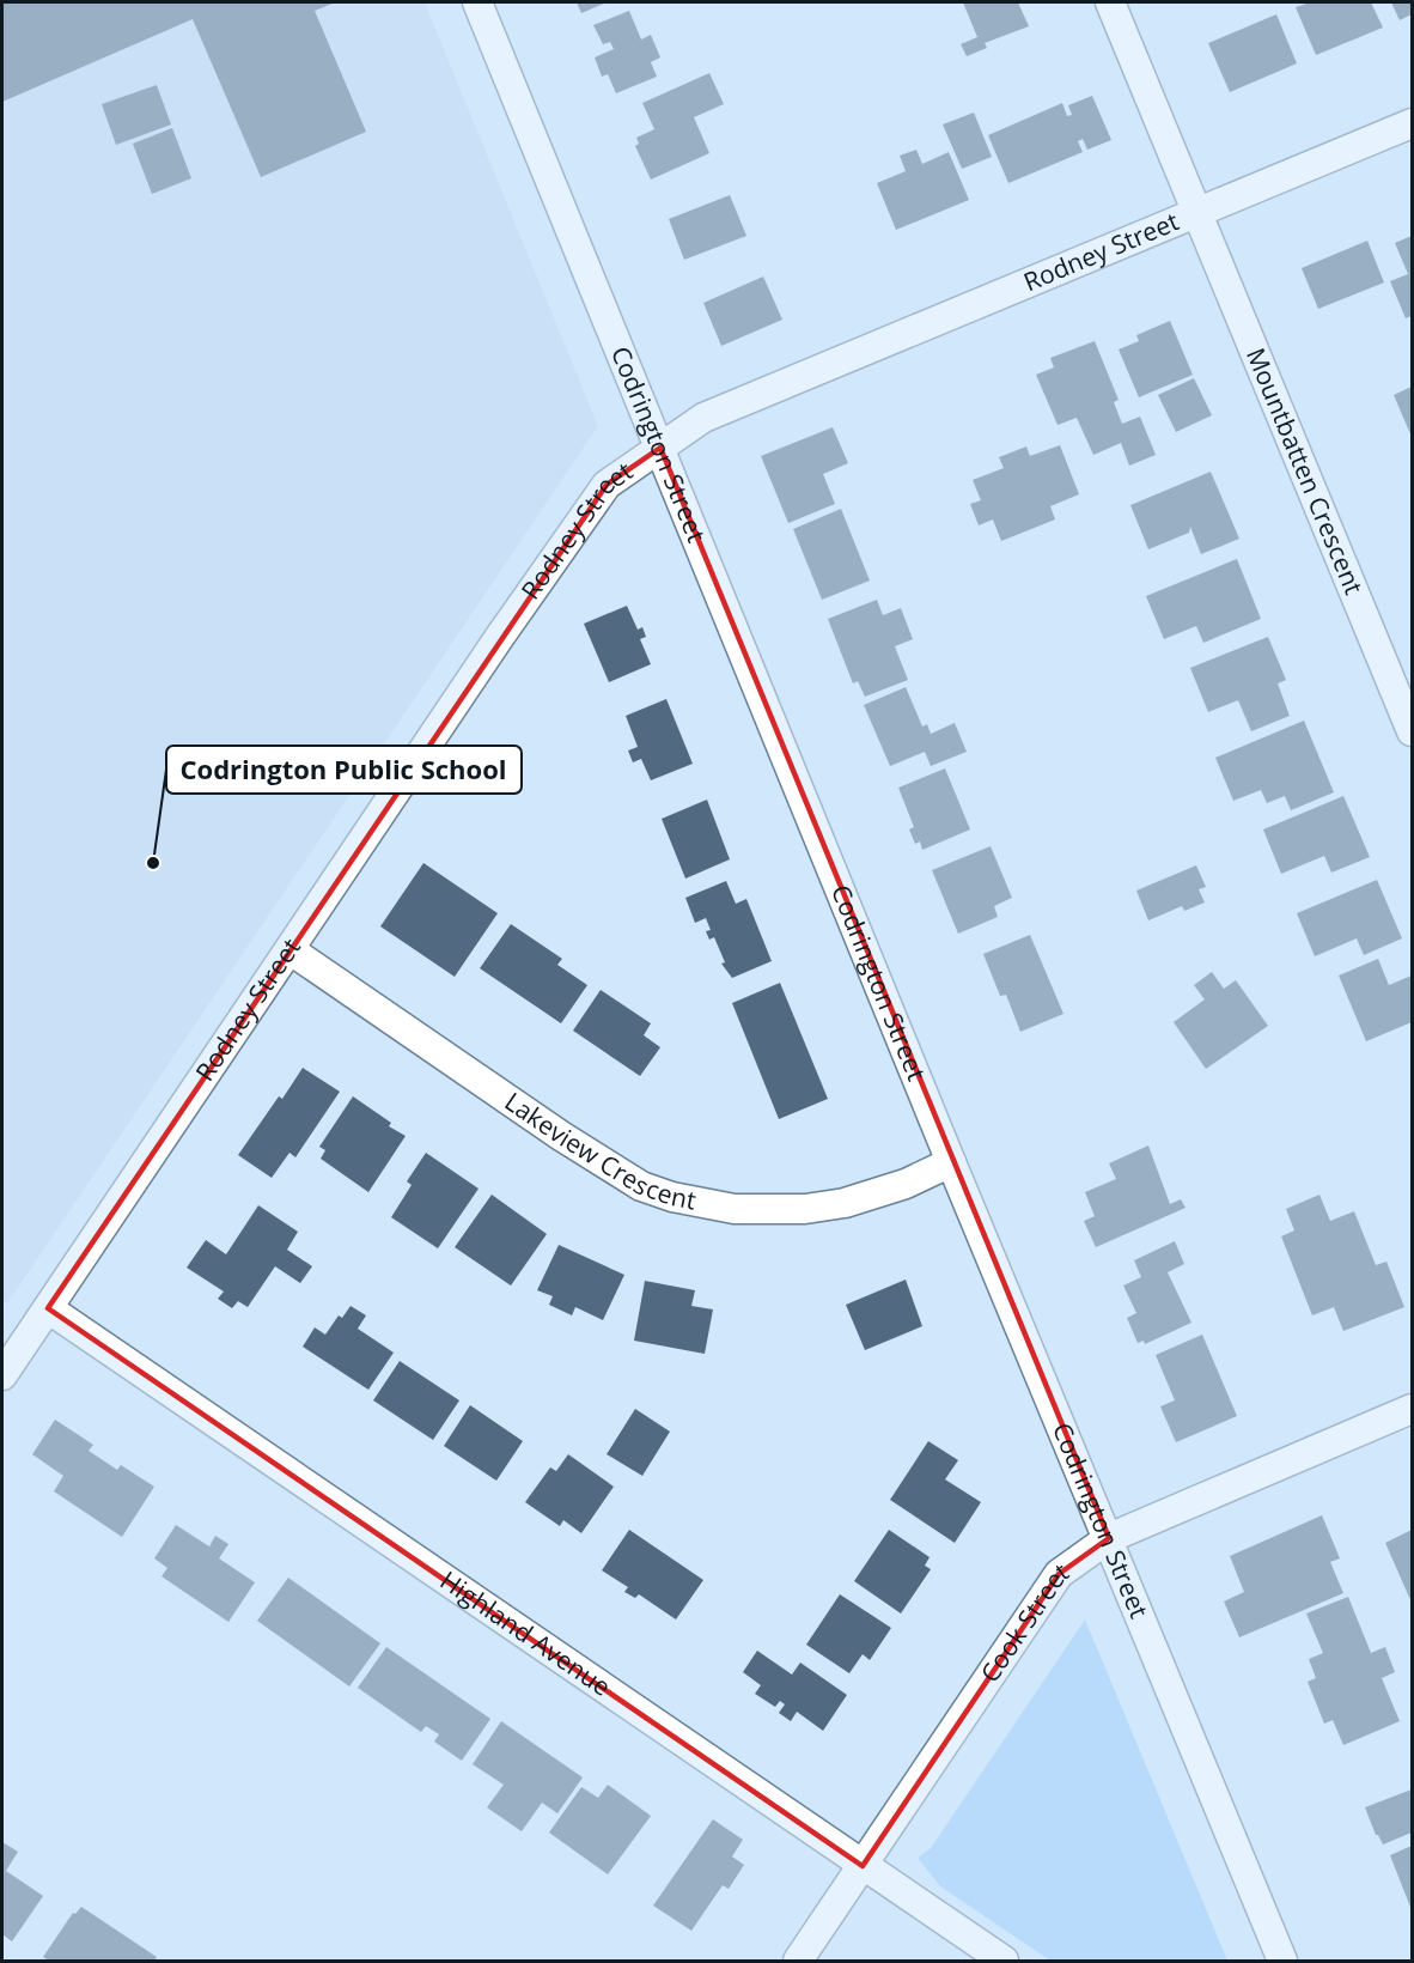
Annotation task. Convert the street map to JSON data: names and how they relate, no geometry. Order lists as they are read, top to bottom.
{
  "streets": {
    "street": [
      "Rodney Street",
      "Codrington Street",
      "Mountbatten Crescent",
      "Lakeview Crescent",
      "Cook Street",
      "Highland Avenue"
    ]
  },
  "crossings": [
    ["Rodney Street", "Codrington Street"],
    ["Rodney Street", "Mountbatten Crescent"],
    ["Rodney Street", "Lakeview Crescent"],
    ["Rodney Street", "Highland Avenue"],
    ["Codrington Street", "Lakeview Crescent"],
    ["Codrington Street", "Cook Street"],
    ["Cook Street", "Highland Avenue"]
  ],
  "places": ["Codrington Public School"]
}
